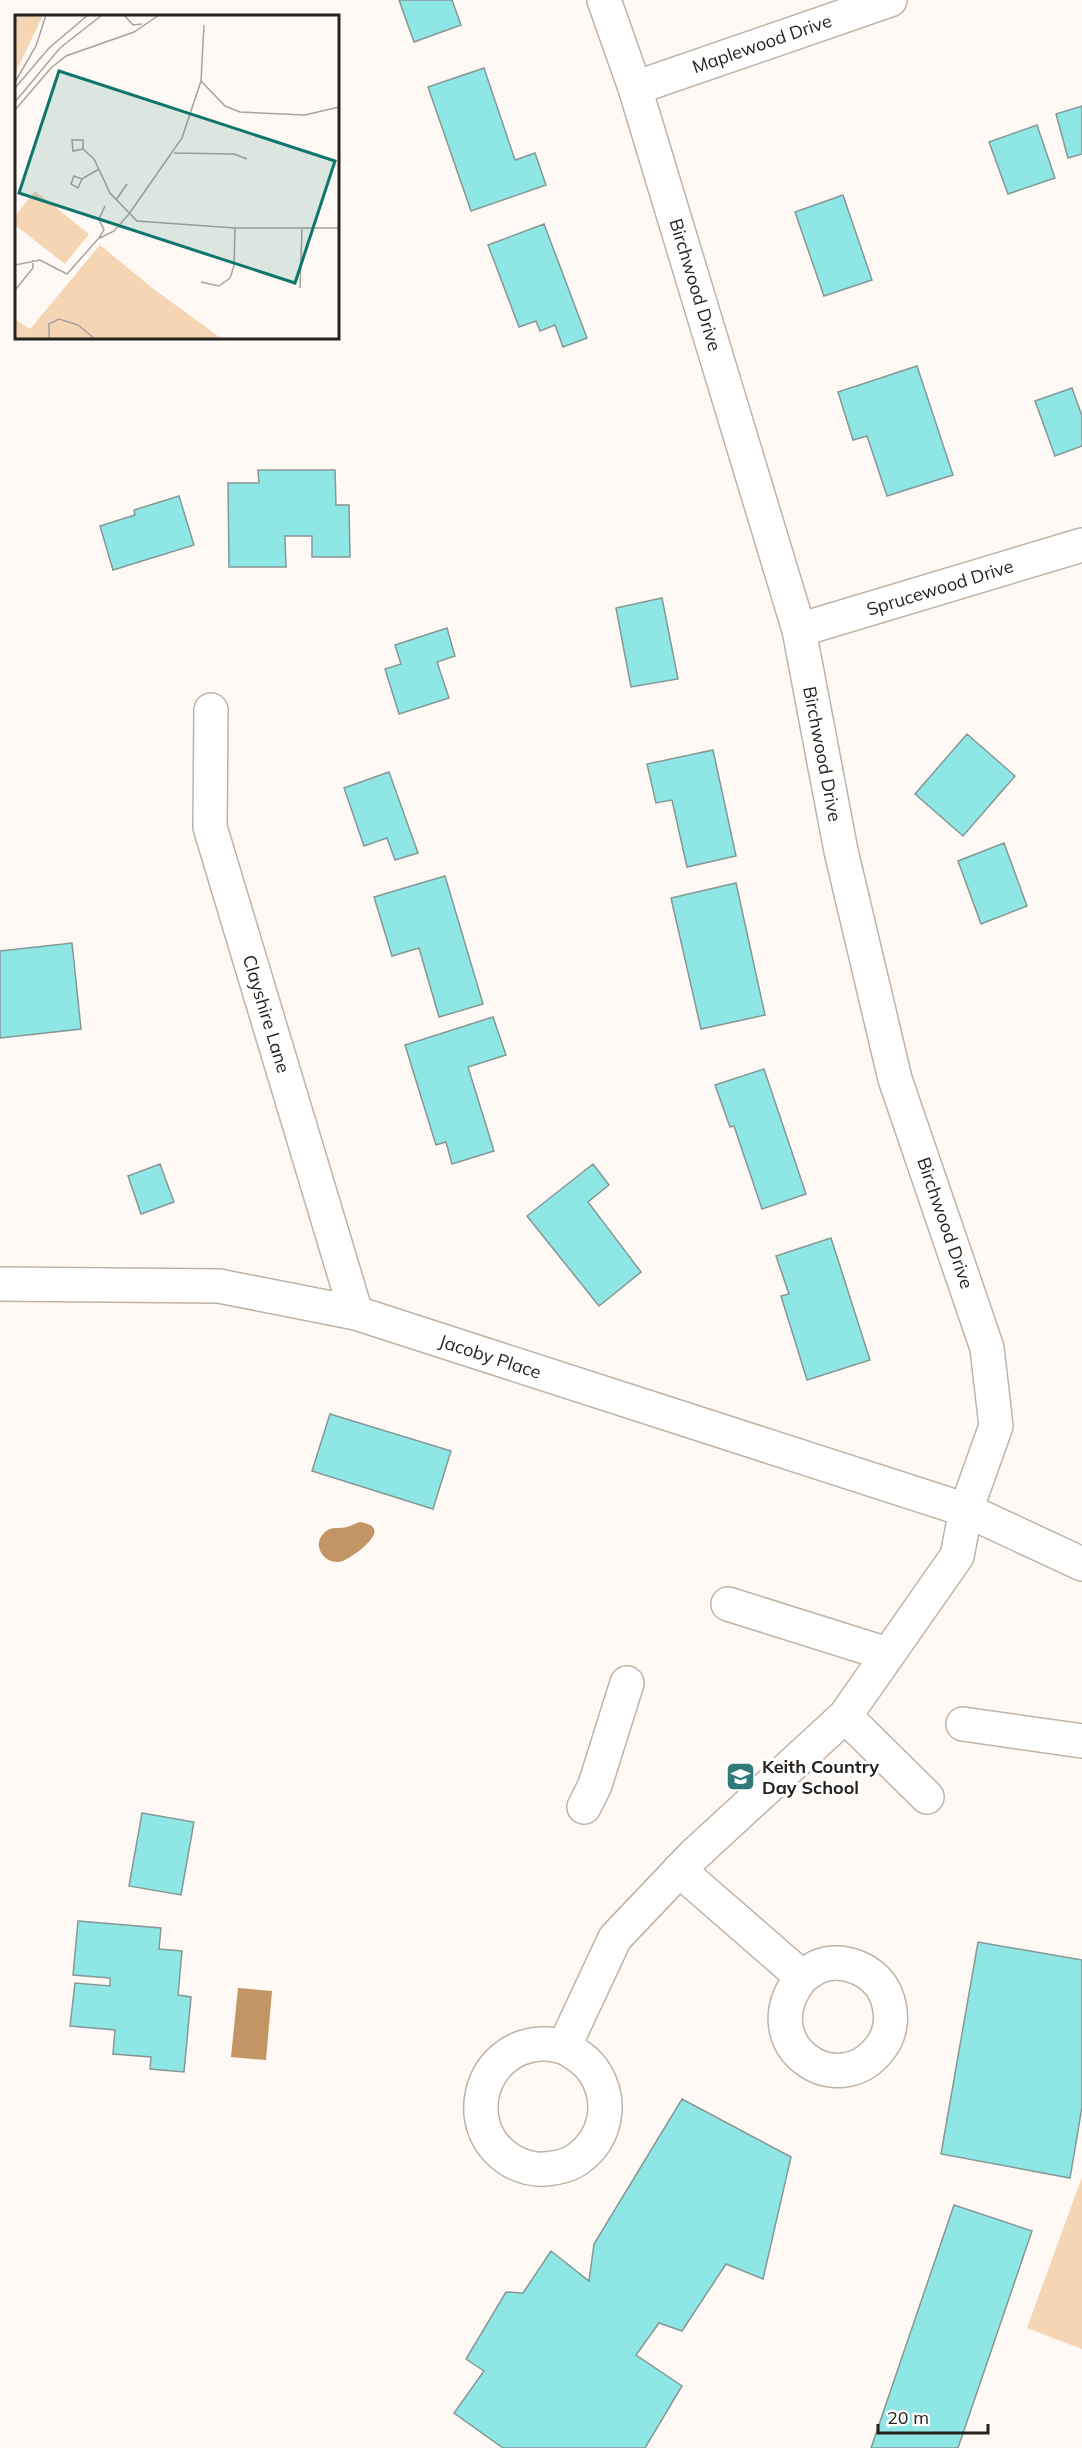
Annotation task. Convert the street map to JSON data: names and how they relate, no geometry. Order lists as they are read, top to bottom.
{
  "streets": {
    "street": [
      "Maplewood Drive",
      "Birchwood Drive",
      "Sprucewood Drive",
      "Clayshire Lane",
      "Jacoby Place"
    ]
  },
  "crossings": [
    ["Maplewood Drive", "Birchwood Drive"],
    ["Birchwood Drive", "Sprucewood Drive"],
    ["Birchwood Drive", "Jacoby Place"],
    ["Clayshire Lane", "Jacoby Place"]
  ],
  "places": {
    "school or university": ["Keith Country Day School"]
  },
  "scale_bar": "20 m"
}
